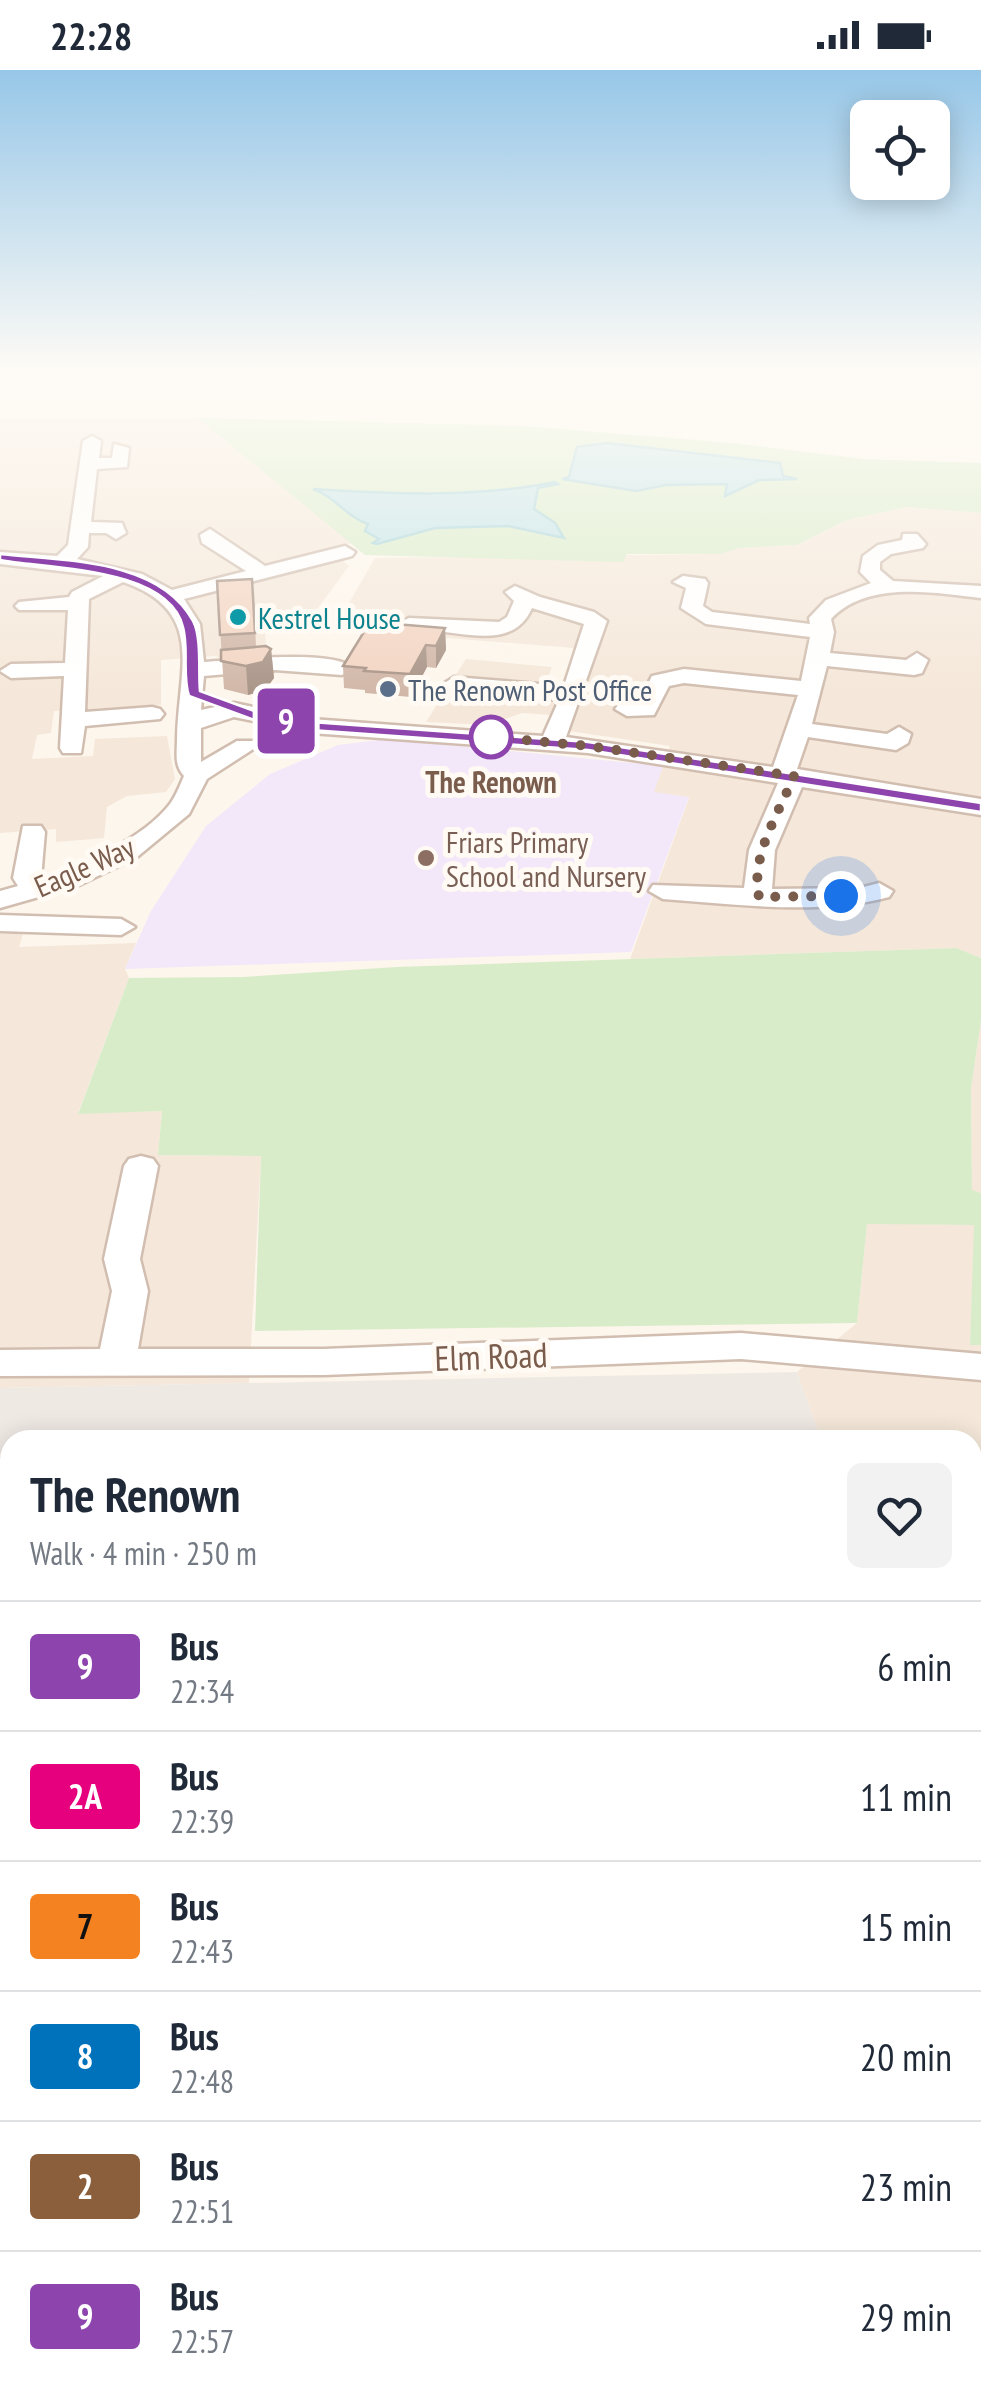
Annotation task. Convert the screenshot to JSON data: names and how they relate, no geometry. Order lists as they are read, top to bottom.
{
  "streets": {
    "street": ["Eagle Way", "Elm Road"]
  },
  "places": [
    "Kestrel House",
    "The Renown Post Office",
    "The Renown",
    "Friars Primary School and Nursery"
  ],
  "lines": ["bus line 9"],
  "page": {
    "status": "22:28",
    "on_map": "9",
    "heading": ["The Renown", "Walk · 4 min · 250 m"],
    "list": [
      {
        "mark": "9",
        "name": "Bus",
        "note": "22:34",
        "value": "6 min"
      },
      {
        "mark": "2A",
        "name": "Bus",
        "note": "22:39",
        "value": "11 min"
      },
      {
        "mark": "7",
        "name": "Bus",
        "note": "22:43",
        "value": "15 min"
      },
      {
        "mark": "8",
        "name": "Bus",
        "note": "22:48",
        "value": "20 min"
      },
      {
        "mark": "2",
        "name": "Bus",
        "note": "22:51",
        "value": "23 min"
      },
      {
        "mark": "9",
        "name": "Bus",
        "note": "22:57",
        "value": "29 min"
      }
    ]
  }
}
